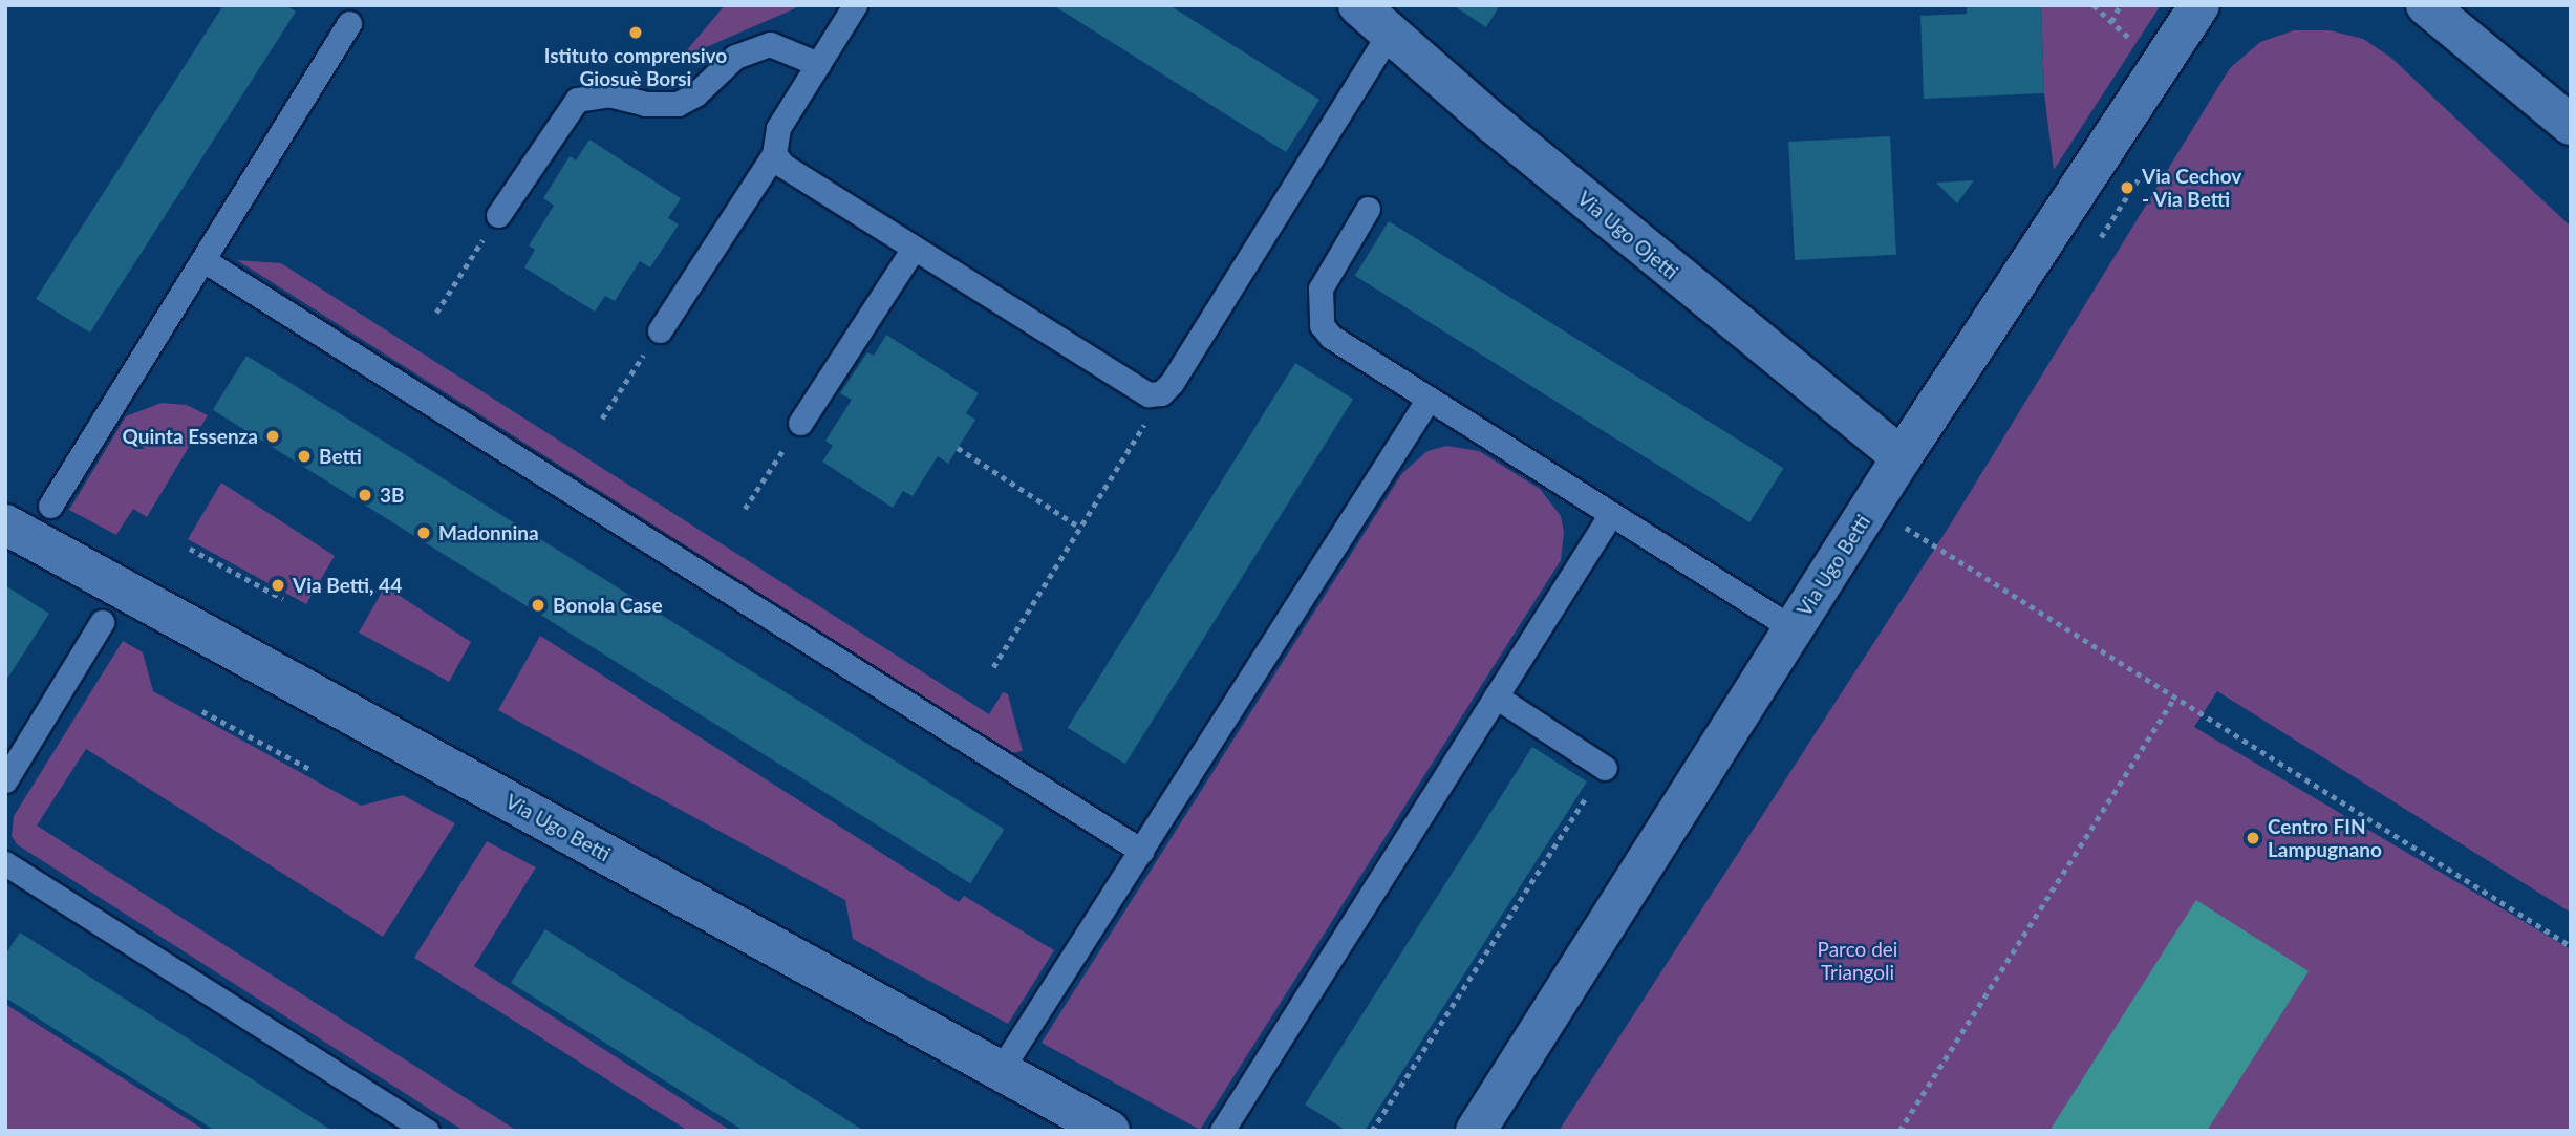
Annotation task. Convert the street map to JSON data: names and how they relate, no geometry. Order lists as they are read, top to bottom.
{
  "streets": {
    "street": ["Via Ugo Ojetti", "Via Ugo Betti"]
  },
  "crossings": [
    ["Via Ugo Ojetti", "Via Ugo Betti"]
  ],
  "parks": ["Parco dei Triangoli"],
  "places": [
    "Istituto comprensivo Giosuè Borsi",
    "Via Cechov - Via Betti",
    "Quinta Essenza",
    "Betti",
    "3B",
    "Madonnina",
    "Via Betti, 44",
    "Bonola Case",
    "Centro FIN Lampugnano"
  ]
}
